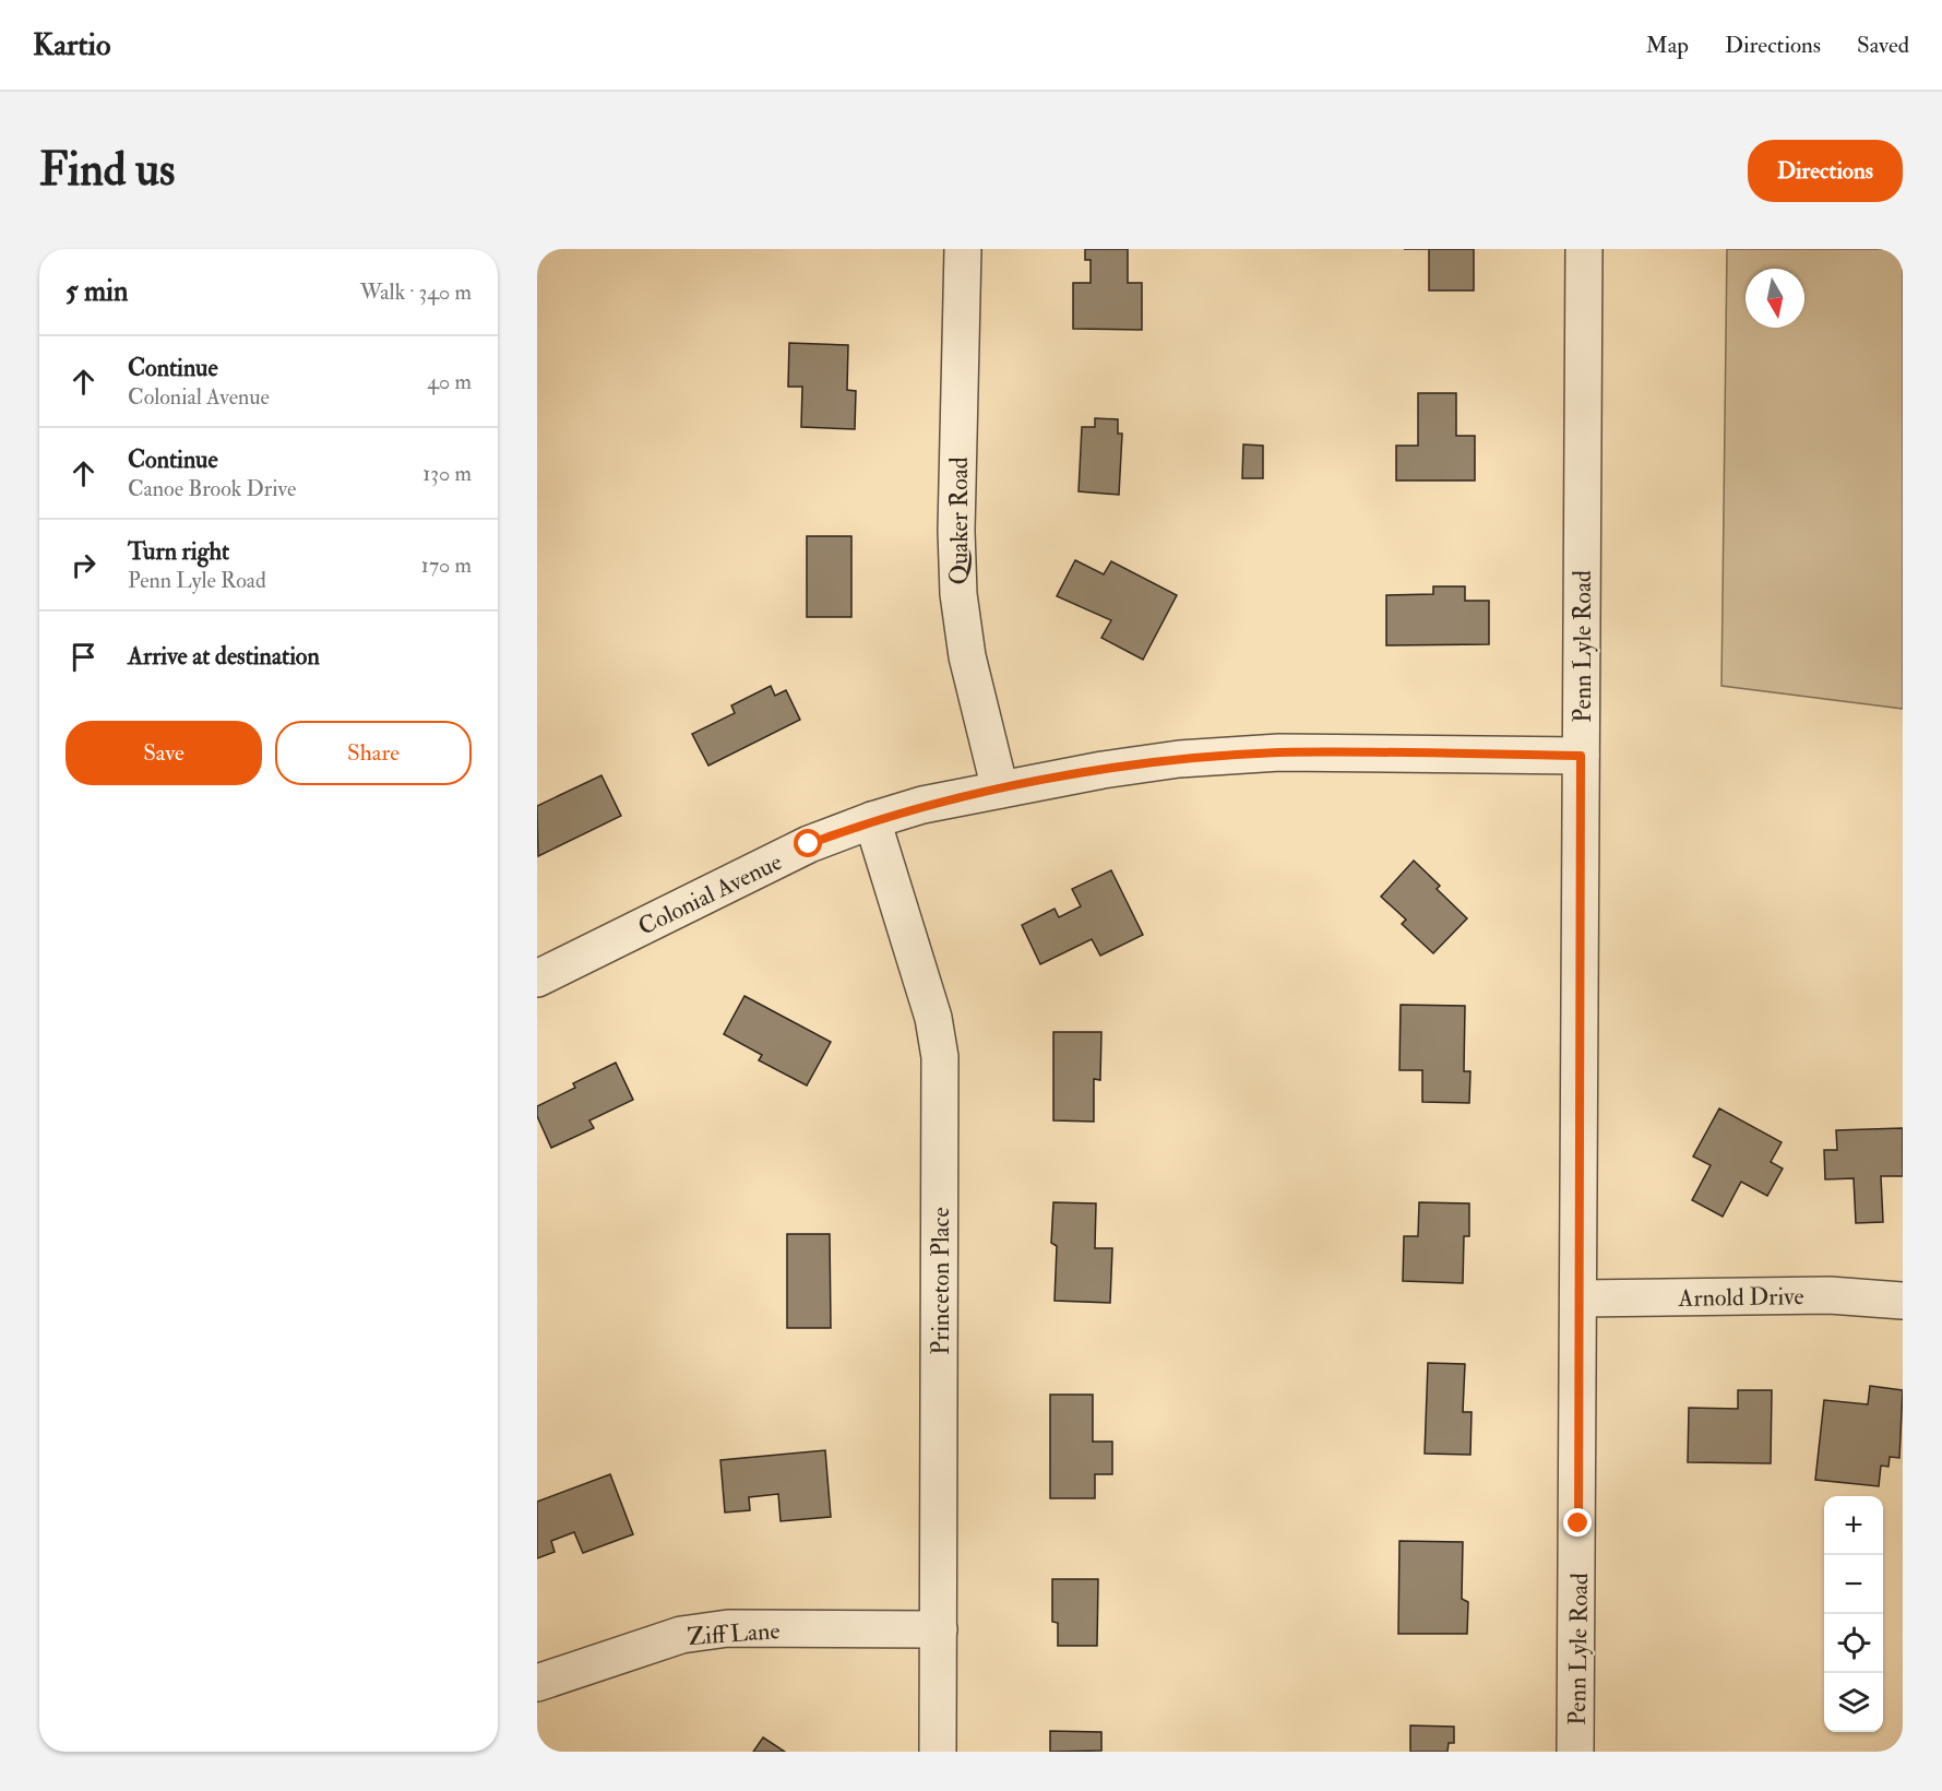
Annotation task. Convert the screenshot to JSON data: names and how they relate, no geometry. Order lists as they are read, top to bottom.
{
  "streets": {
    "street": [
      "Quaker Road",
      "Penn Lyle Road",
      "Colonial Avenue",
      "Princeton Place",
      "Arnold Drive",
      "Ziff Lane"
    ]
  },
  "crossings": [
    ["Quaker Road", "Colonial Avenue"],
    ["Penn Lyle Road", "Colonial Avenue"],
    ["Penn Lyle Road", "Arnold Drive"],
    ["Colonial Avenue", "Princeton Place"],
    ["Princeton Place", "Ziff Lane"]
  ],
  "north": "bottom",
  "page": {
    "header": "Kartio",
    "nav": ["Map", "Directions", "Saved"],
    "buttons": [
      "Directions",
      ["Save", "Share"]
    ],
    "title": "Find us",
    "heading": ["5 min", "Walk · 340 m"],
    "list": [
      ["Continue", "Colonial Avenue", "40 m"],
      ["Continue", "Canoe Brook Drive", "130 m"],
      ["Turn right", "Penn Lyle Road", "170 m"],
      "Arrive at destination"
    ],
    "map_buttons": ["+", "−"]
  }
}
